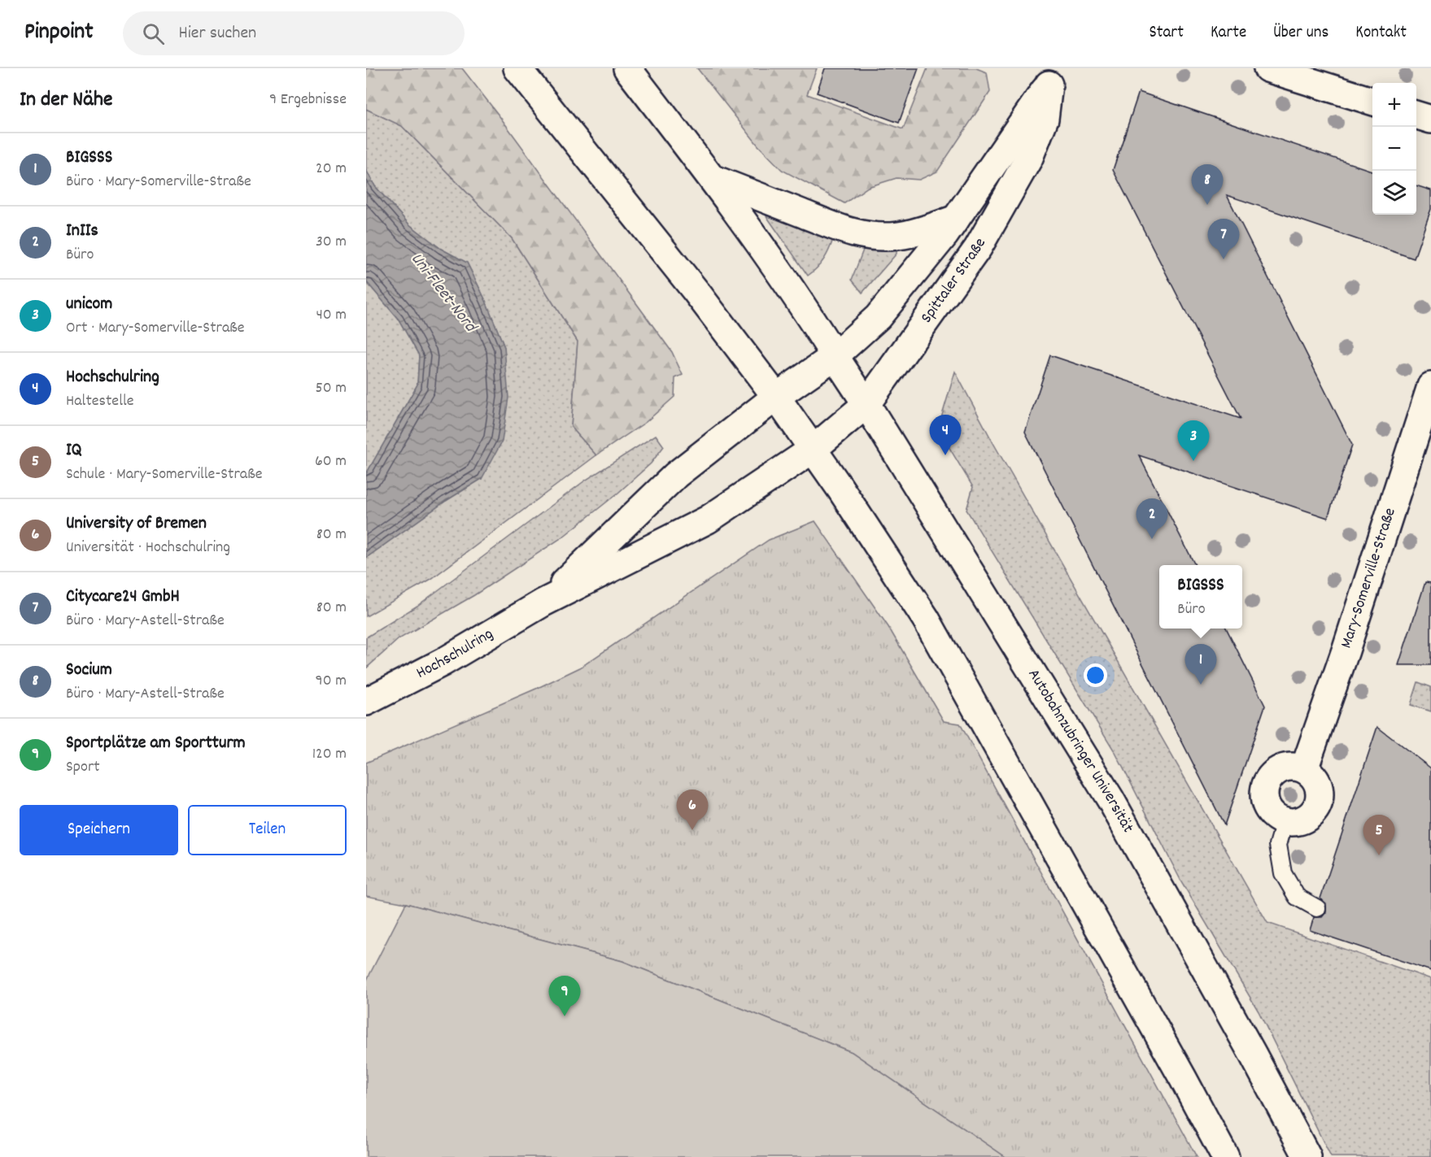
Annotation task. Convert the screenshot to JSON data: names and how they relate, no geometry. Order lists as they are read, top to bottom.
{
  "streets": {
    "main road": [
      "Spittaler Straße",
      "Mary-Somerville-Straße",
      "Hochschulring",
      "Autobahnzubringer Universität"
    ]
  },
  "crossings": [
    ["Spittaler Straße", "Hochschulring"],
    ["Spittaler Straße", "Autobahnzubringer Universität"],
    ["Hochschulring", "Autobahnzubringer Universität"]
  ],
  "water": ["Uni-Fleet-Nord"],
  "page": {
    "header": "Pinpoint",
    "search": "Hier suchen",
    "nav": [
      "Start",
      "Karte",
      "Über uns",
      "Kontakt"
    ],
    "heading": ["In der Nähe", "9 Ergebnisse"],
    "map_buttons": ["+", "−"],
    "list": [
      {
        "mark": "1",
        "name": "BIGSSS",
        "note": "Büro · Mary-Somerville-Straße",
        "value": "20 m"
      },
      {
        "mark": "2",
        "name": "InIIs",
        "note": "Büro",
        "value": "30 m"
      },
      {
        "mark": "3",
        "name": "unicom",
        "note": "Ort · Mary-Somerville-Straße",
        "value": "40 m"
      },
      {
        "mark": "4",
        "name": "Hochschulring",
        "note": "Haltestelle",
        "value": "50 m"
      },
      {
        "mark": "5",
        "name": "IQ",
        "note": "Schule · Mary-Somerville-Straße",
        "value": "60 m"
      },
      {
        "mark": "6",
        "name": "University of Bremen",
        "note": "Universität · Hochschulring",
        "value": "80 m"
      },
      {
        "mark": "7",
        "name": "Citycare24 GmbH",
        "note": "Büro · Mary-Astell-Straße",
        "value": "80 m"
      },
      {
        "mark": "8",
        "name": "Socium",
        "note": "Büro · Mary-Astell-Straße",
        "value": "90 m"
      },
      {
        "mark": "9",
        "name": "Sportplätze am Sportturm",
        "note": "Sport",
        "value": "120 m"
      }
    ],
    "pins": [
      "8",
      "7",
      "4",
      "3",
      "2",
      "1",
      "6",
      "5",
      "9"
    ],
    "popup": ["BIGSSS", "Büro"],
    "buttons": ["Speichern", "Teilen"]
  }
}
